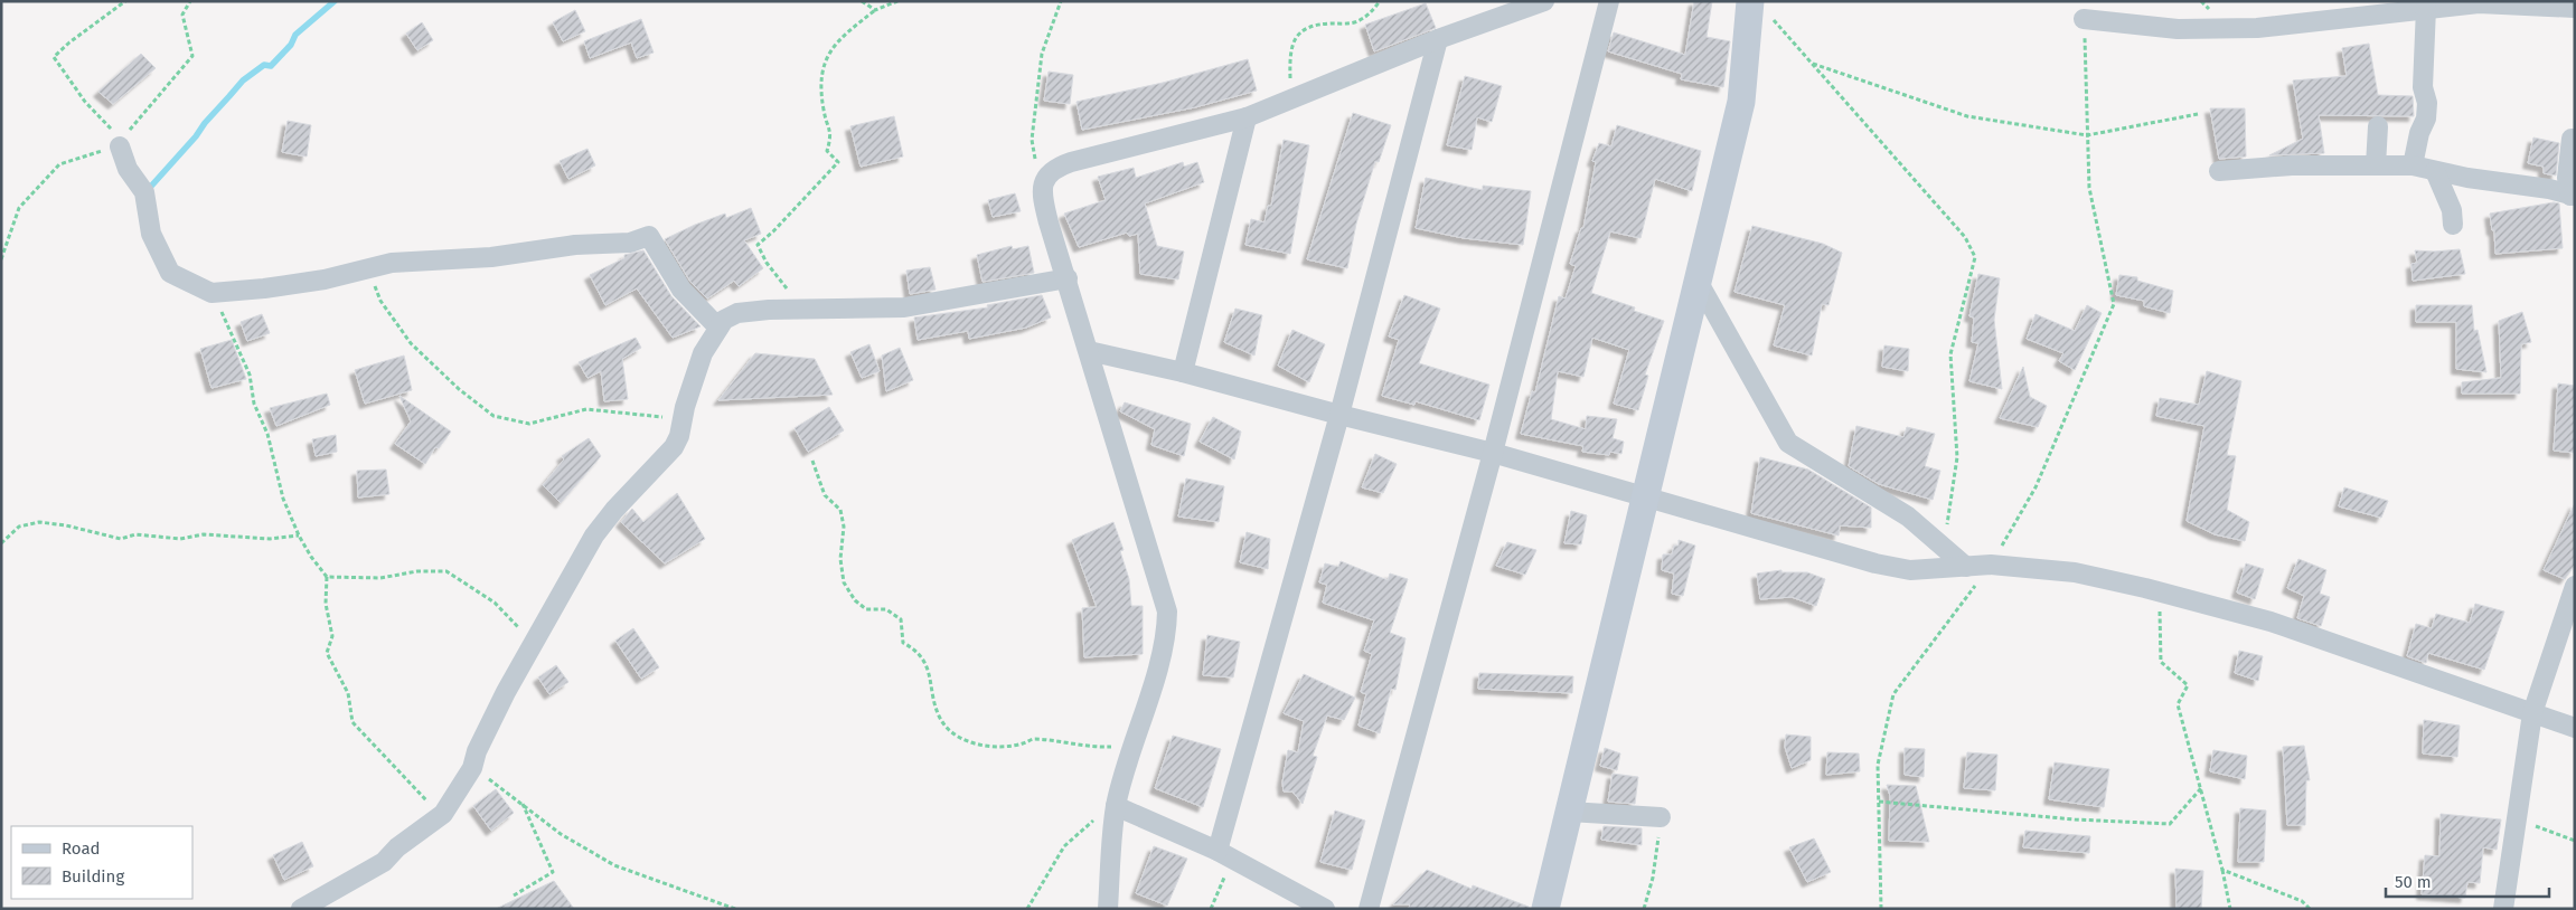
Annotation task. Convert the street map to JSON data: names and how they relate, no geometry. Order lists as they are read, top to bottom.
{
  "legend": ["Road", "Building"],
  "scale_bar": "50 m"
}
